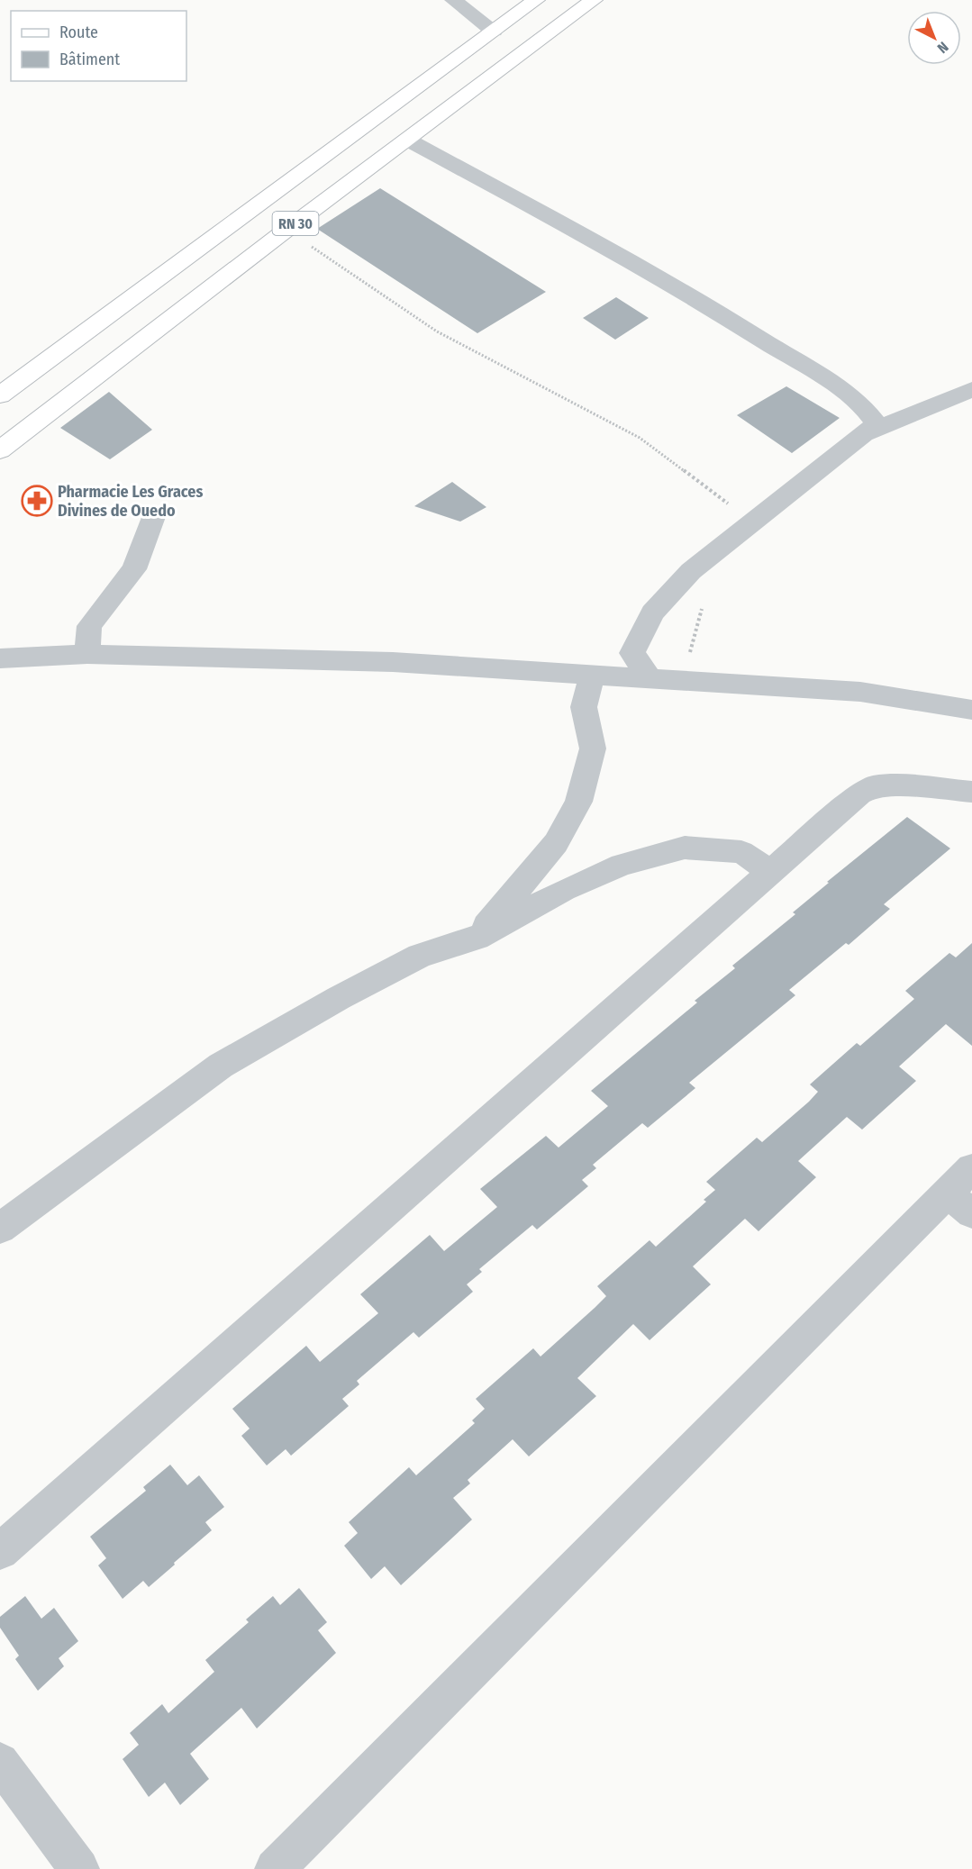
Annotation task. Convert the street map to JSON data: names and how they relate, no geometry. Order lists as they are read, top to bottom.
{
  "streets": {
    "main road": ["RN 30"]
  },
  "places": {
    "pharmacy": ["Pharmacie Les Graces Divines de Ouedo"]
  },
  "legend": ["Route", "Bâtiment"],
  "north": "bottom right"
}
